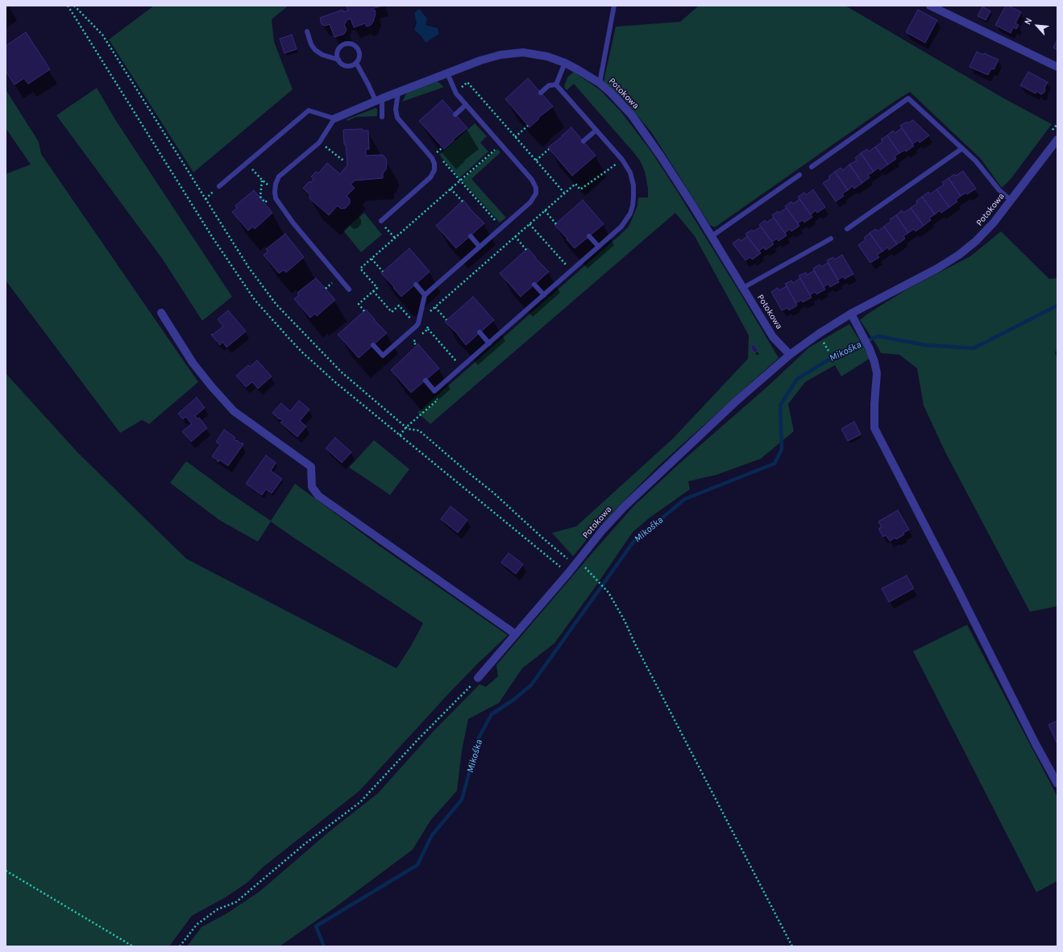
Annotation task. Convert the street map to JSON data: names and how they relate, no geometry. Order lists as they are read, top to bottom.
{
  "streets": {
    "street": ["Potokowa"]
  },
  "water": ["Mikośka"],
  "north": "top left"
}
